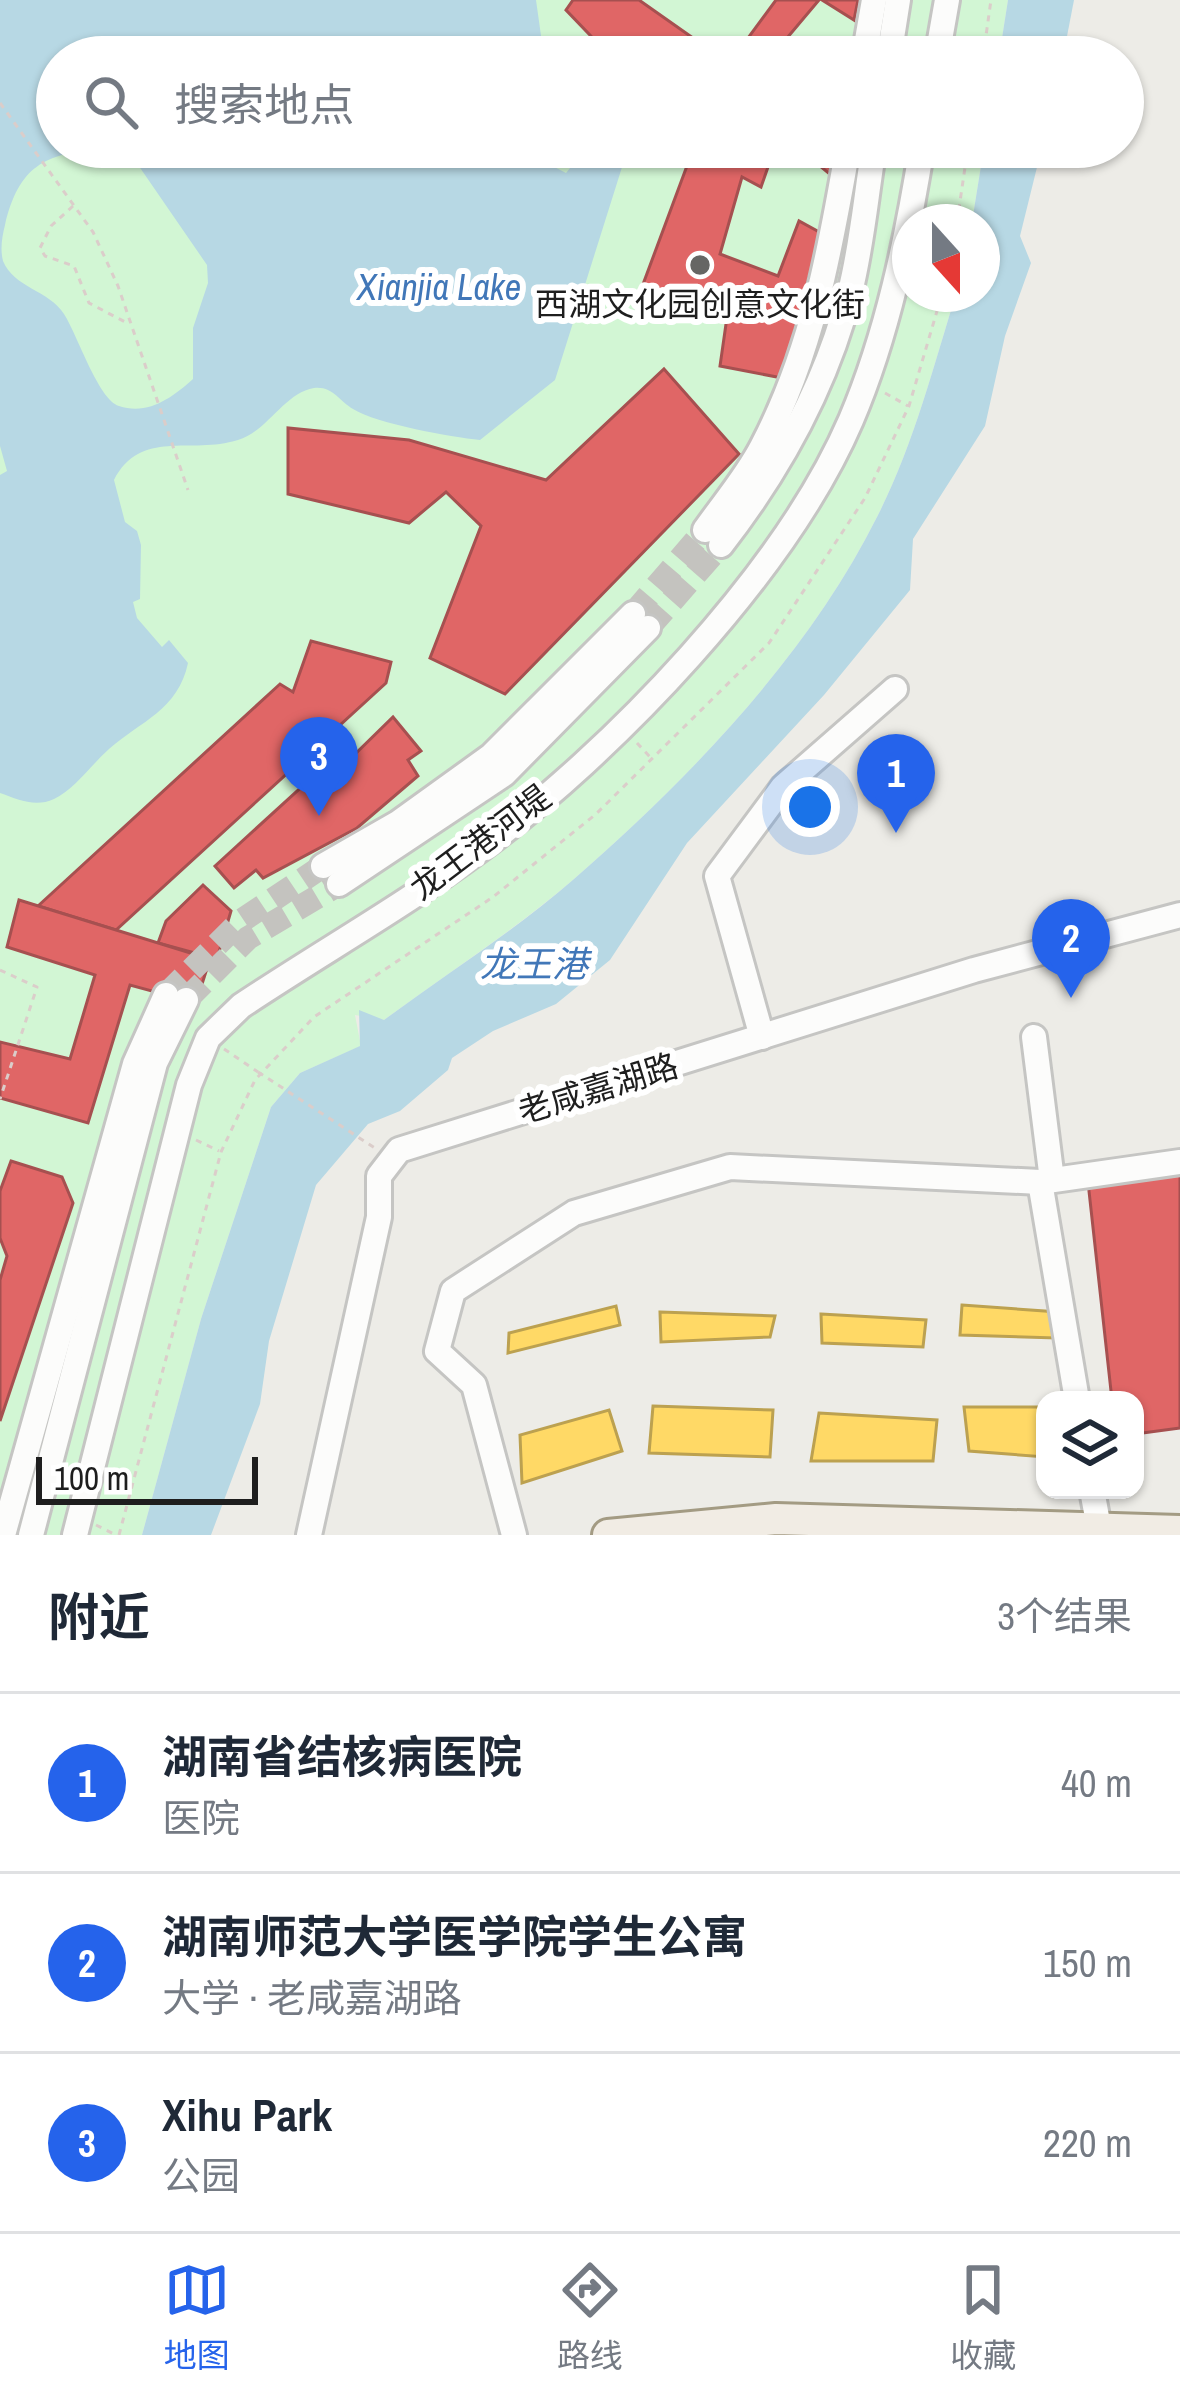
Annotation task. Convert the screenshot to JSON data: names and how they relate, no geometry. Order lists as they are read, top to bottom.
{
  "streets": {
    "street": ["龙王港河堤", "老咸嘉湖路"]
  },
  "water": ["Xianjia Lake", "龙王港"],
  "places": ["西湖文化园创意文化街"],
  "scale_bar": "100 m",
  "north": "bottom",
  "page": {
    "search": "搜索地点",
    "pins": ["3", "1", "2"],
    "scale": "100 m",
    "heading": ["附近", "3个结果"],
    "list": [
      {
        "mark": "1",
        "name": "湖南省结核病医院",
        "note": "医院",
        "value": "40 m"
      },
      {
        "mark": "2",
        "name": "湖南师范大学医学院学生公寓",
        "note": "大学 · 老咸嘉湖路",
        "value": "150 m"
      },
      {
        "mark": "3",
        "name": "Xihu Park",
        "note": "公园",
        "value": "220 m"
      }
    ],
    "nav": ["地图", "路线", "收藏"]
  }
}
